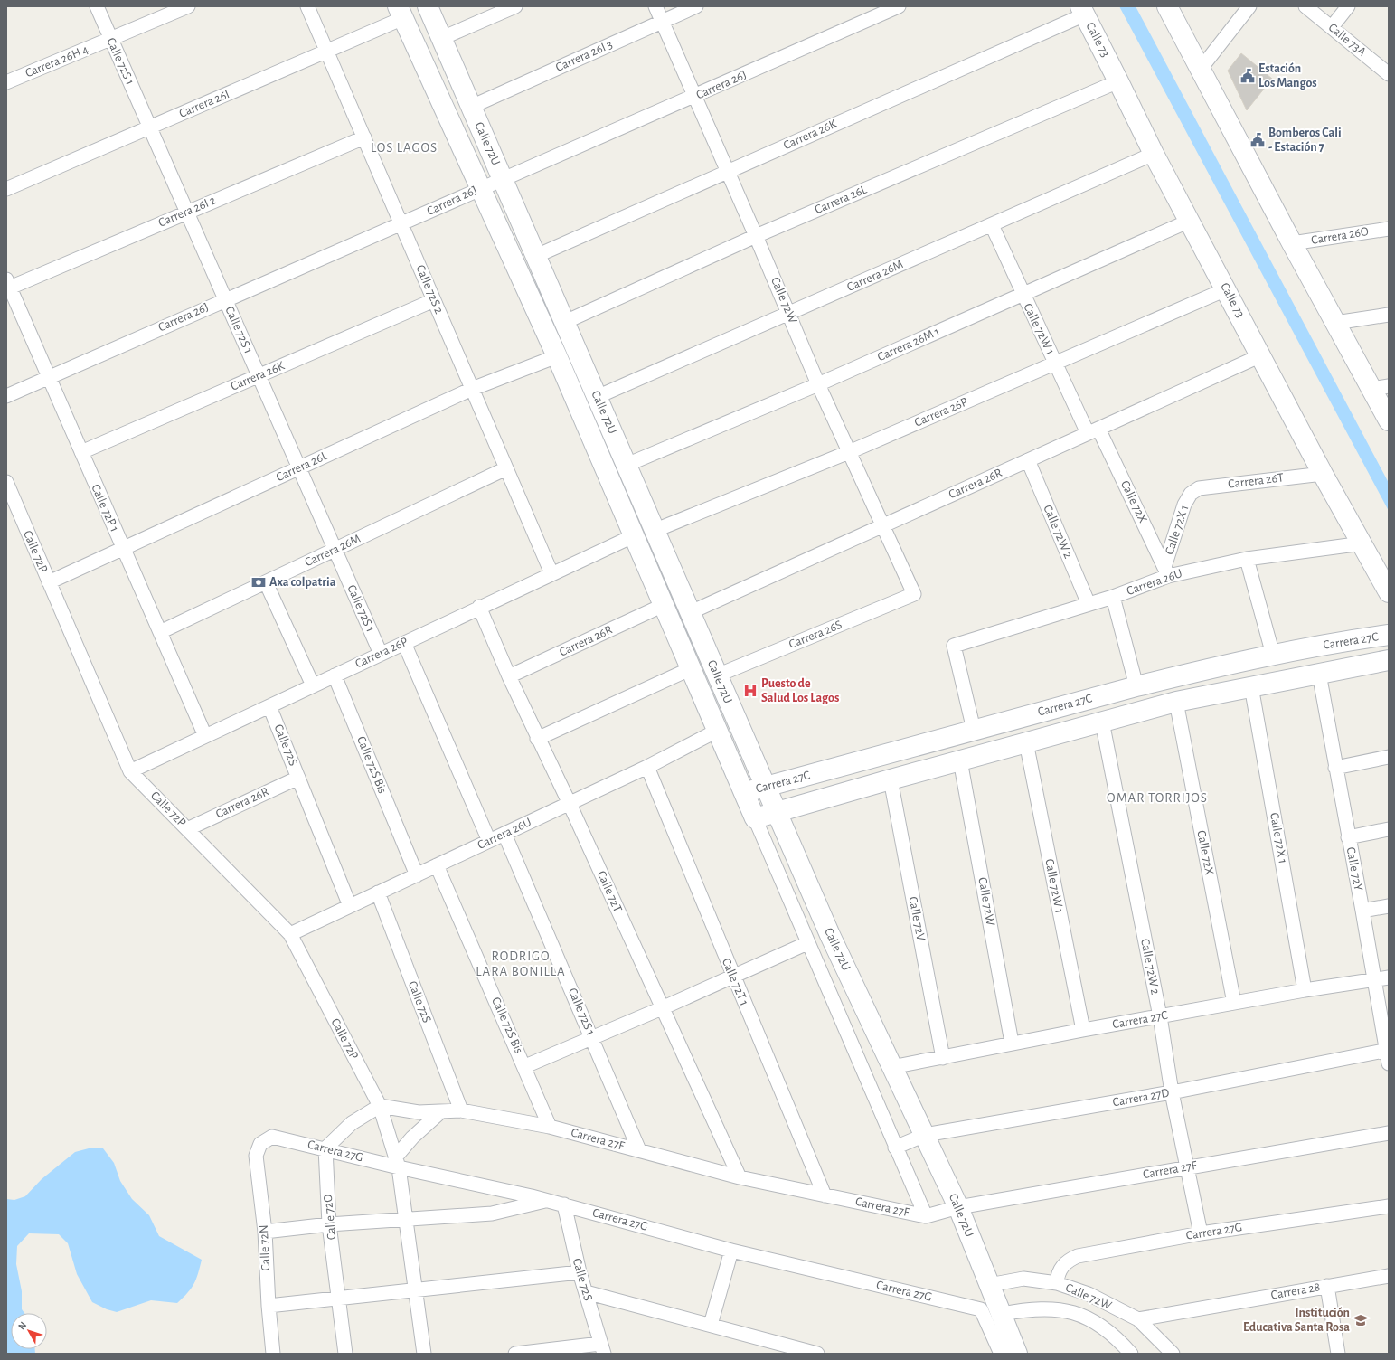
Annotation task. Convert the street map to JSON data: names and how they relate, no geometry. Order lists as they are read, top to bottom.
{
  "streets": {
    "street": [
      "Calle 73",
      "Calle 73A",
      "Carrera 26I 3",
      "Carrera 26H 4",
      "Calle 72S 1",
      "Carrera 26J",
      "Carrera 26I",
      "Carrera 26K",
      "Calle 72U",
      "Carrera 26L",
      "Carrera 26I 2",
      "Carrera 26O",
      "Carrera 26M",
      "Calle 72S 2",
      "Calle 72W",
      "Calle 72W 1",
      "Carrera 26M 1",
      "Carrera 26P",
      "Carrera 26T",
      "Carrera 26R",
      "Calle 72X",
      "Calle 72P 1",
      "Calle 72X 1",
      "Calle 72W 2",
      "Calle 72P",
      "Carrera 26U",
      "Carrera 26S",
      "Carrera 27C",
      "Calle 72S",
      "Calle 72S Bis",
      "Calle 72Y",
      "Calle 72T",
      "Calle 72V",
      "Calle 72T 1",
      "Carrera 27D",
      "Carrera 27F",
      "Carrera 27G",
      "Calle 72O",
      "Calle 72N",
      "Carrera 28"
    ]
  },
  "crossings": [
    ["Calle 73", "Carrera 26K"],
    ["Calle 73", "Carrera 26L"],
    ["Calle 73", "Carrera 26M"],
    ["Calle 73", "Carrera 26M 1"],
    ["Calle 73", "Carrera 26P"],
    ["Calle 73", "Carrera 26T"],
    ["Calle 73", "Carrera 26R"],
    ["Calle 73", "Carrera 26U"],
    ["Carrera 26I 3", "Calle 72U"],
    ["Carrera 26I 3", "Calle 72W"],
    ["Carrera 26H 4", "Calle 72S 1"],
    ["Calle 72S 1", "Carrera 26J"],
    ["Calle 72S 1", "Carrera 26I"],
    ["Calle 72S 1", "Carrera 26K"],
    ["Calle 72S 1", "Carrera 26L"],
    ["Calle 72S 1", "Carrera 26I 2"],
    ["Calle 72S 1", "Carrera 26M"],
    ["Calle 72S 1", "Carrera 26P"],
    ["Calle 72S 1", "Carrera 26U"],
    ["Calle 72S 1", "Carrera 27F"],
    ["Carrera 26J", "Calle 72U"],
    ["Carrera 26J", "Calle 72S 2"],
    ["Carrera 26J", "Calle 72W"],
    ["Carrera 26J", "Calle 72P 1"],
    ["Carrera 26I", "Calle 72U"],
    ["Carrera 26I", "Calle 72S 2"],
    ["Carrera 26K", "Calle 72U"],
    ["Carrera 26K", "Calle 72S 2"],
    ["Carrera 26K", "Calle 72W"],
    ["Carrera 26K", "Calle 72P 1"],
    ["Calle 72U", "Carrera 26L"],
    ["Calle 72U", "Carrera 26M"],
    ["Calle 72U", "Calle 72W"],
    ["Calle 72U", "Carrera 26M 1"],
    ["Calle 72U", "Carrera 26P"],
    ["Calle 72U", "Carrera 26R"],
    ["Calle 72U", "Carrera 26U"],
    ["Calle 72U", "Carrera 26S"],
    ["Calle 72U", "Carrera 27C"],
    ["Calle 72U", "Carrera 27D"],
    ["Calle 72U", "Carrera 27F"],
    ["Carrera 26L", "Calle 72S 2"],
    ["Carrera 26L", "Calle 72W"],
    ["Carrera 26L", "Calle 72P 1"],
    ["Carrera 26L", "Calle 72P"],
    ["Carrera 26I 2", "Calle 72S 2"],
    ["Carrera 26I 2", "Calle 72P 1"],
    ["Carrera 26M", "Calle 72S 2"],
    ["Carrera 26M", "Calle 72W"],
    ["Carrera 26M", "Calle 72W 1"],
    ["Carrera 26M", "Calle 72P 1"],
    ["Calle 72S 2", "Carrera 26P"],
    ["Calle 72W", "Carrera 26M 1"],
    ["Calle 72W", "Carrera 26P"],
    ["Calle 72W", "Carrera 26R"],
    ["Calle 72W", "Carrera 26S"],
    ["Calle 72W", "Carrera 27C"],
    ["Calle 72W", "Carrera 27G"],
    ["Calle 72W", "Carrera 28"],
    ["Calle 72W 1", "Carrera 26M 1"],
    ["Calle 72W 1", "Carrera 26P"],
    ["Calle 72W 1", "Carrera 26R"],
    ["Calle 72W 1", "Calle 72X"],
    ["Calle 72W 1", "Carrera 27C"],
    ["Carrera 26P", "Calle 72P 1"],
    ["Carrera 26P", "Calle 72P"],
    ["Carrera 26P", "Calle 72S"],
    ["Carrera 26P", "Calle 72S Bis"],
    ["Carrera 26P", "Calle 72T"],
    ["Carrera 26T", "Calle 72X 1"],
    ["Carrera 26R", "Calle 72X"],
    ["Carrera 26R", "Calle 72W 2"],
    ["Carrera 26R", "Calle 72P"],
    ["Carrera 26R", "Calle 72S"],
    ["Carrera 26R", "Calle 72T"],
    ["Calle 72X", "Calle 72X 1"],
    ["Calle 72X", "Carrera 26U"],
    ["Calle 72X", "Carrera 27C"],
    ["Calle 72X 1", "Carrera 26U"],
    ["Calle 72X 1", "Carrera 27C"],
    ["Calle 72W 2", "Carrera 26U"],
    ["Calle 72W 2", "Carrera 27C"],
    ["Calle 72W 2", "Carrera 27D"],
    ["Calle 72W 2", "Carrera 27F"],
    ["Calle 72W 2", "Carrera 27G"],
    ["Calle 72P", "Carrera 26U"],
    ["Calle 72P", "Carrera 27F"],
    ["Calle 72P", "Carrera 27G"],
    ["Carrera 26U", "Carrera 27C"],
    ["Carrera 26U", "Calle 72S"],
    ["Carrera 26U", "Calle 72S Bis"],
    ["Carrera 26U", "Calle 72T"],
    ["Carrera 26U", "Calle 72T 1"],
    ["Carrera 27C", "Calle 72Y"],
    ["Carrera 27C", "Calle 72V"],
    ["Calle 72S", "Carrera 27F"],
    ["Calle 72S", "Carrera 27G"],
    ["Calle 72S Bis", "Carrera 27F"],
    ["Calle 72Y", "Carrera 27D"],
    ["Calle 72T", "Carrera 27F"],
    ["Calle 72T 1", "Carrera 27F"],
    ["Carrera 27G", "Calle 72O"],
    ["Carrera 27G", "Calle 72N"]
  ],
  "districts": ["LOS LAGOS", "OMAR TORRIJOS", "RODRIGO LARA BONILLA"],
  "places": {
    "public building": ["Estación Los Mangos", "Bomberos Cali - Estación 7"],
    "bank": ["Axa colpatria"],
    "hospital": ["Puesto de Salud Los Lagos"],
    "school or university": ["Institución Educativa Santa Rosa"]
  },
  "north": "top left"
}
